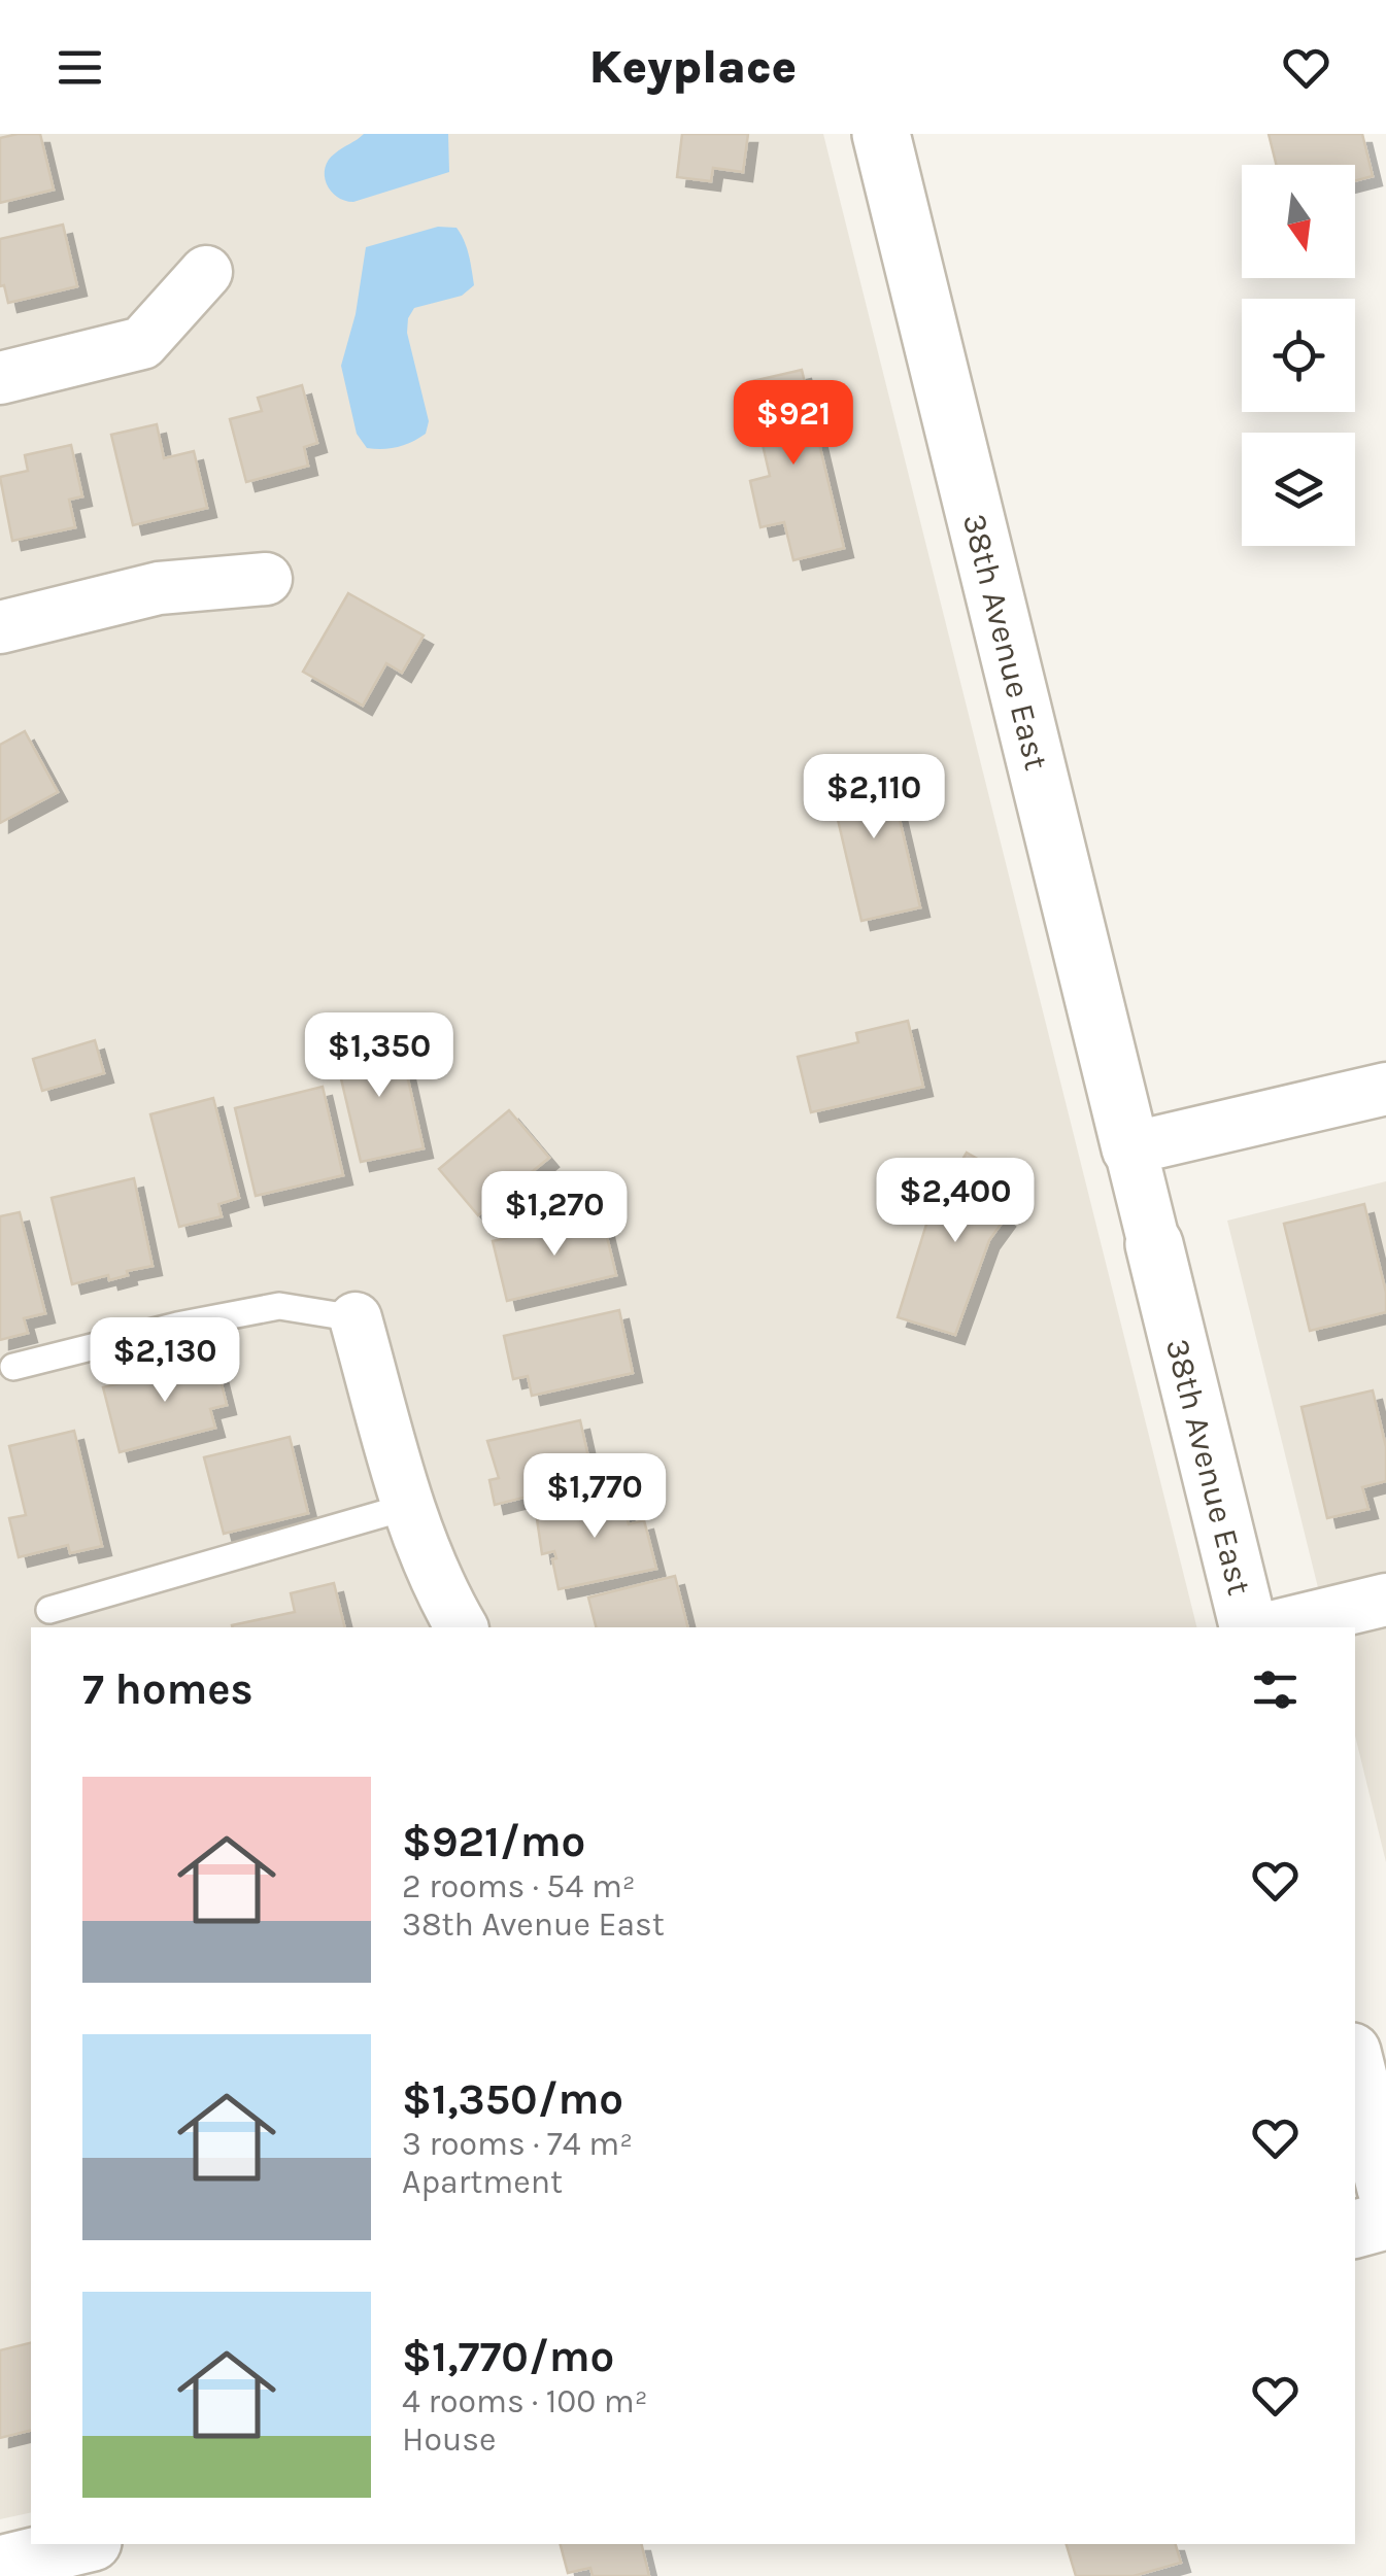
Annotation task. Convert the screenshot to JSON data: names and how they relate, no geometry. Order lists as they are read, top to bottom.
{
  "streets": {
    "street": ["38th Avenue East"]
  },
  "north": "bottom",
  "page": {
    "header": "Keyplace",
    "price": [
      "$921",
      "$2,110",
      "$1,350",
      "$2,400",
      "$1,270",
      "$2,130",
      "$1,770"
    ],
    "heading": "7 homes",
    "list": [
      {
        "name": "$921/mo",
        "note": "2 rooms · 54 m² · 38th Avenue East"
      },
      {
        "name": "$1,350/mo",
        "note": "3 rooms · 74 m² · Apartment"
      },
      {
        "name": "$1,770/mo",
        "note": "4 rooms · 100 m² · House"
      }
    ]
  }
}
